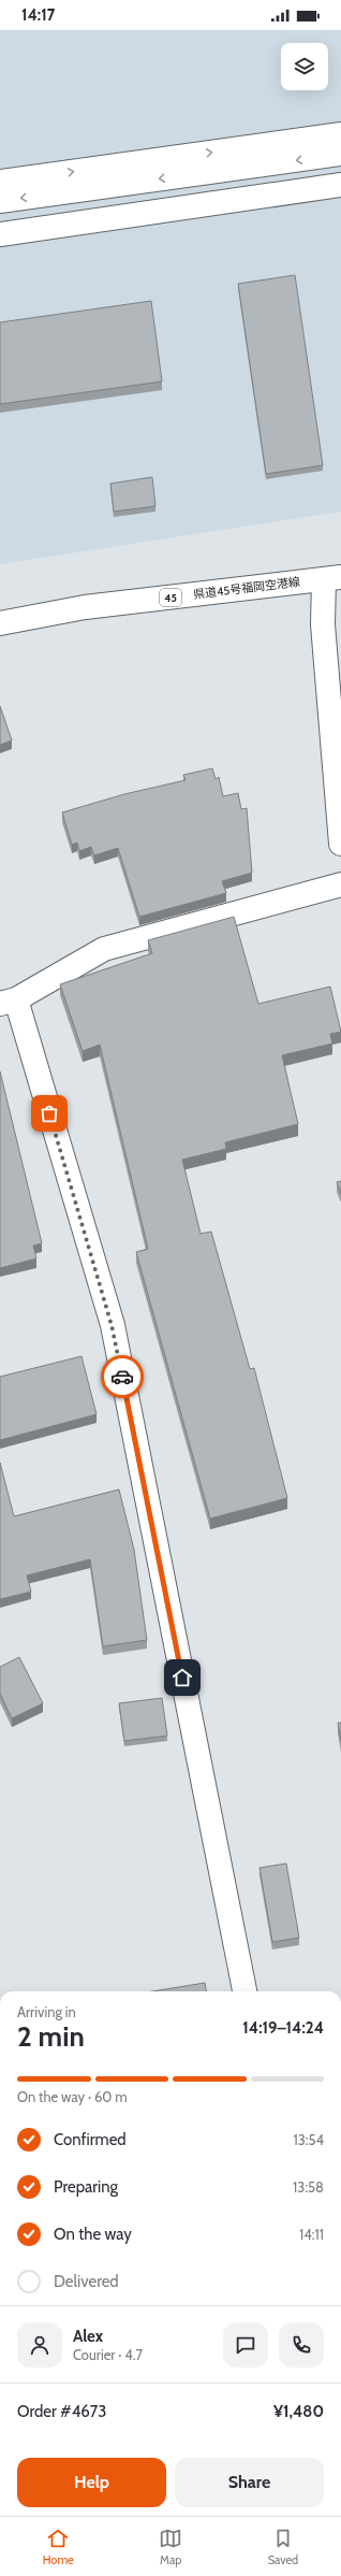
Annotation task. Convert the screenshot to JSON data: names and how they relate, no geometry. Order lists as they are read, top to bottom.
{
  "streets": {
    "street": ["県道45号福岡空港線", "45"]
  },
  "page": {
    "status": "14:17",
    "heading": ["2 min", "Arriving in", "14:19–14:24"],
    "panel": [
      "Alex",
      "Courier · 4.7",
      "Order #4673",
      "¥1,480"
    ],
    "bar": "On the way · 60 m",
    "list": [
      ["Confirmed", "13:54"],
      ["Preparing", "13:58"],
      ["On the way", "14:11"],
      "Delivered"
    ],
    "buttons": ["Help", "Share"],
    "tabs": ["Home", "Map", "Saved"]
  }
}
